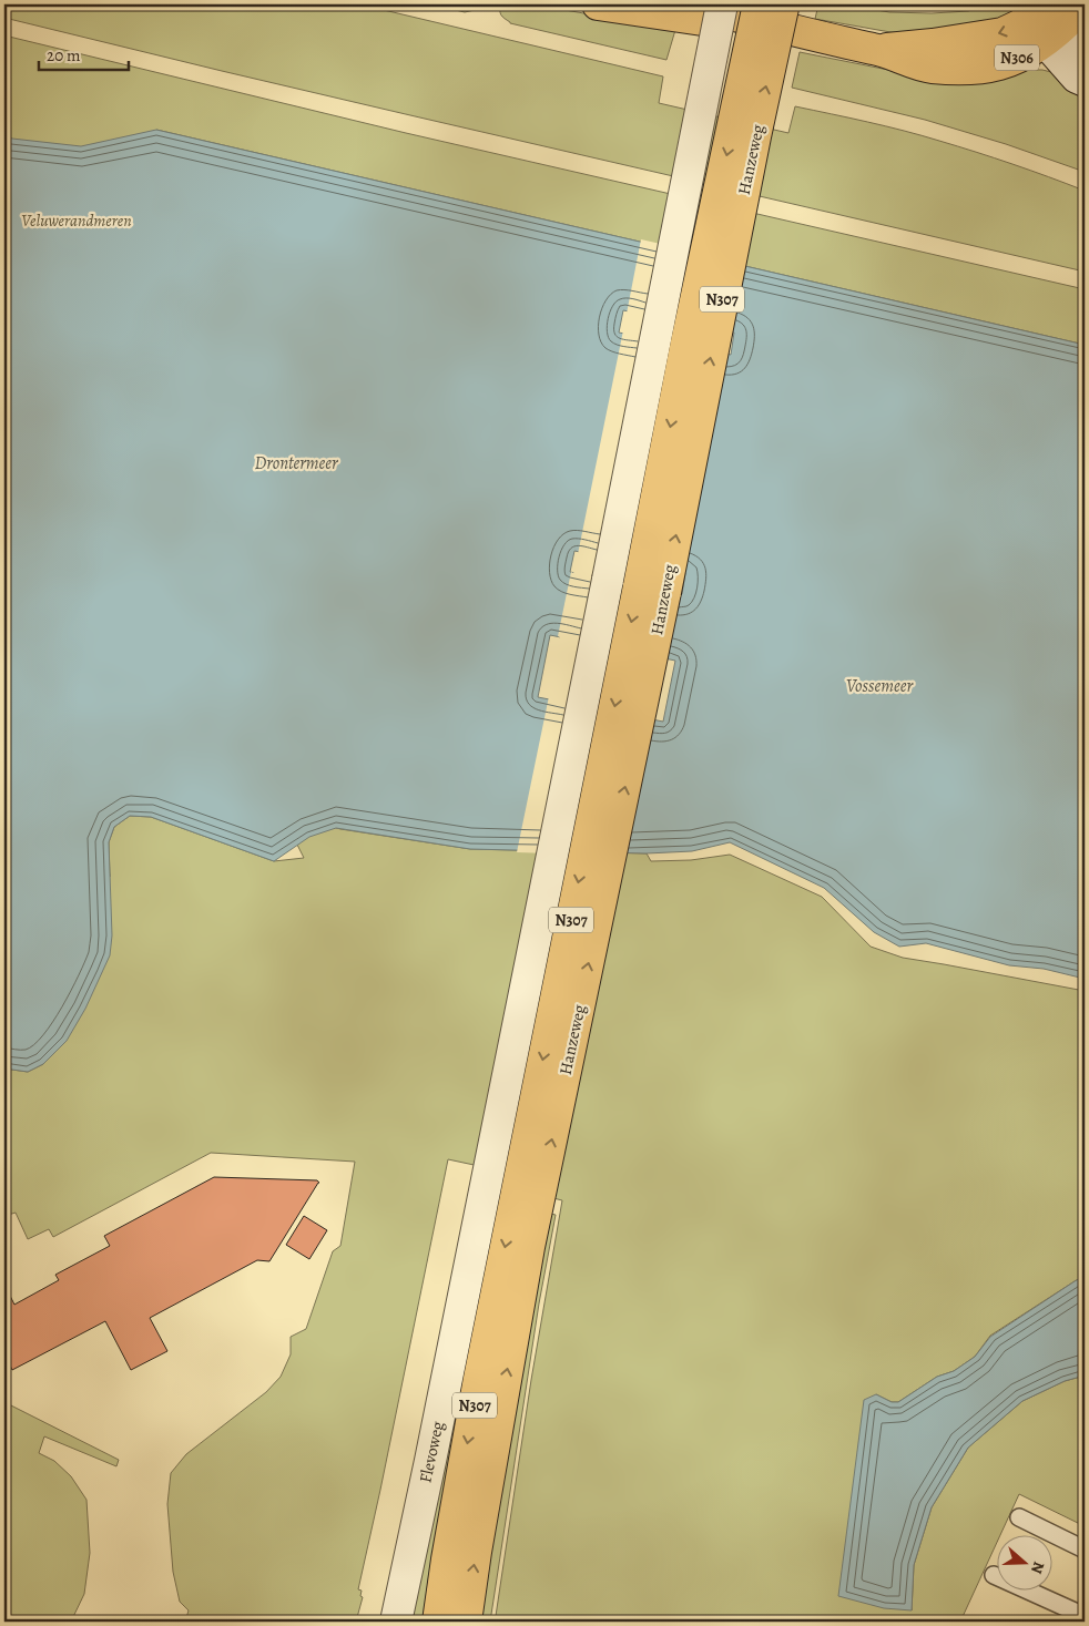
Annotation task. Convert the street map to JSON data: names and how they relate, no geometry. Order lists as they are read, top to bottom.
{
  "streets": {
    "main road": [
      "N306",
      "Hanzeweg",
      "N307",
      "Flevoweg"
    ]
  },
  "crossings": [
    ["Hanzeweg", "N307"],
    ["Hanzeweg", "Flevoweg"],
    ["N307", "Flevoweg"]
  ],
  "water": ["Drontermeer", "Vossemeer"],
  "parks": ["Veluwerandmeren"],
  "scale_bar": "20 m",
  "north": "right"
}
